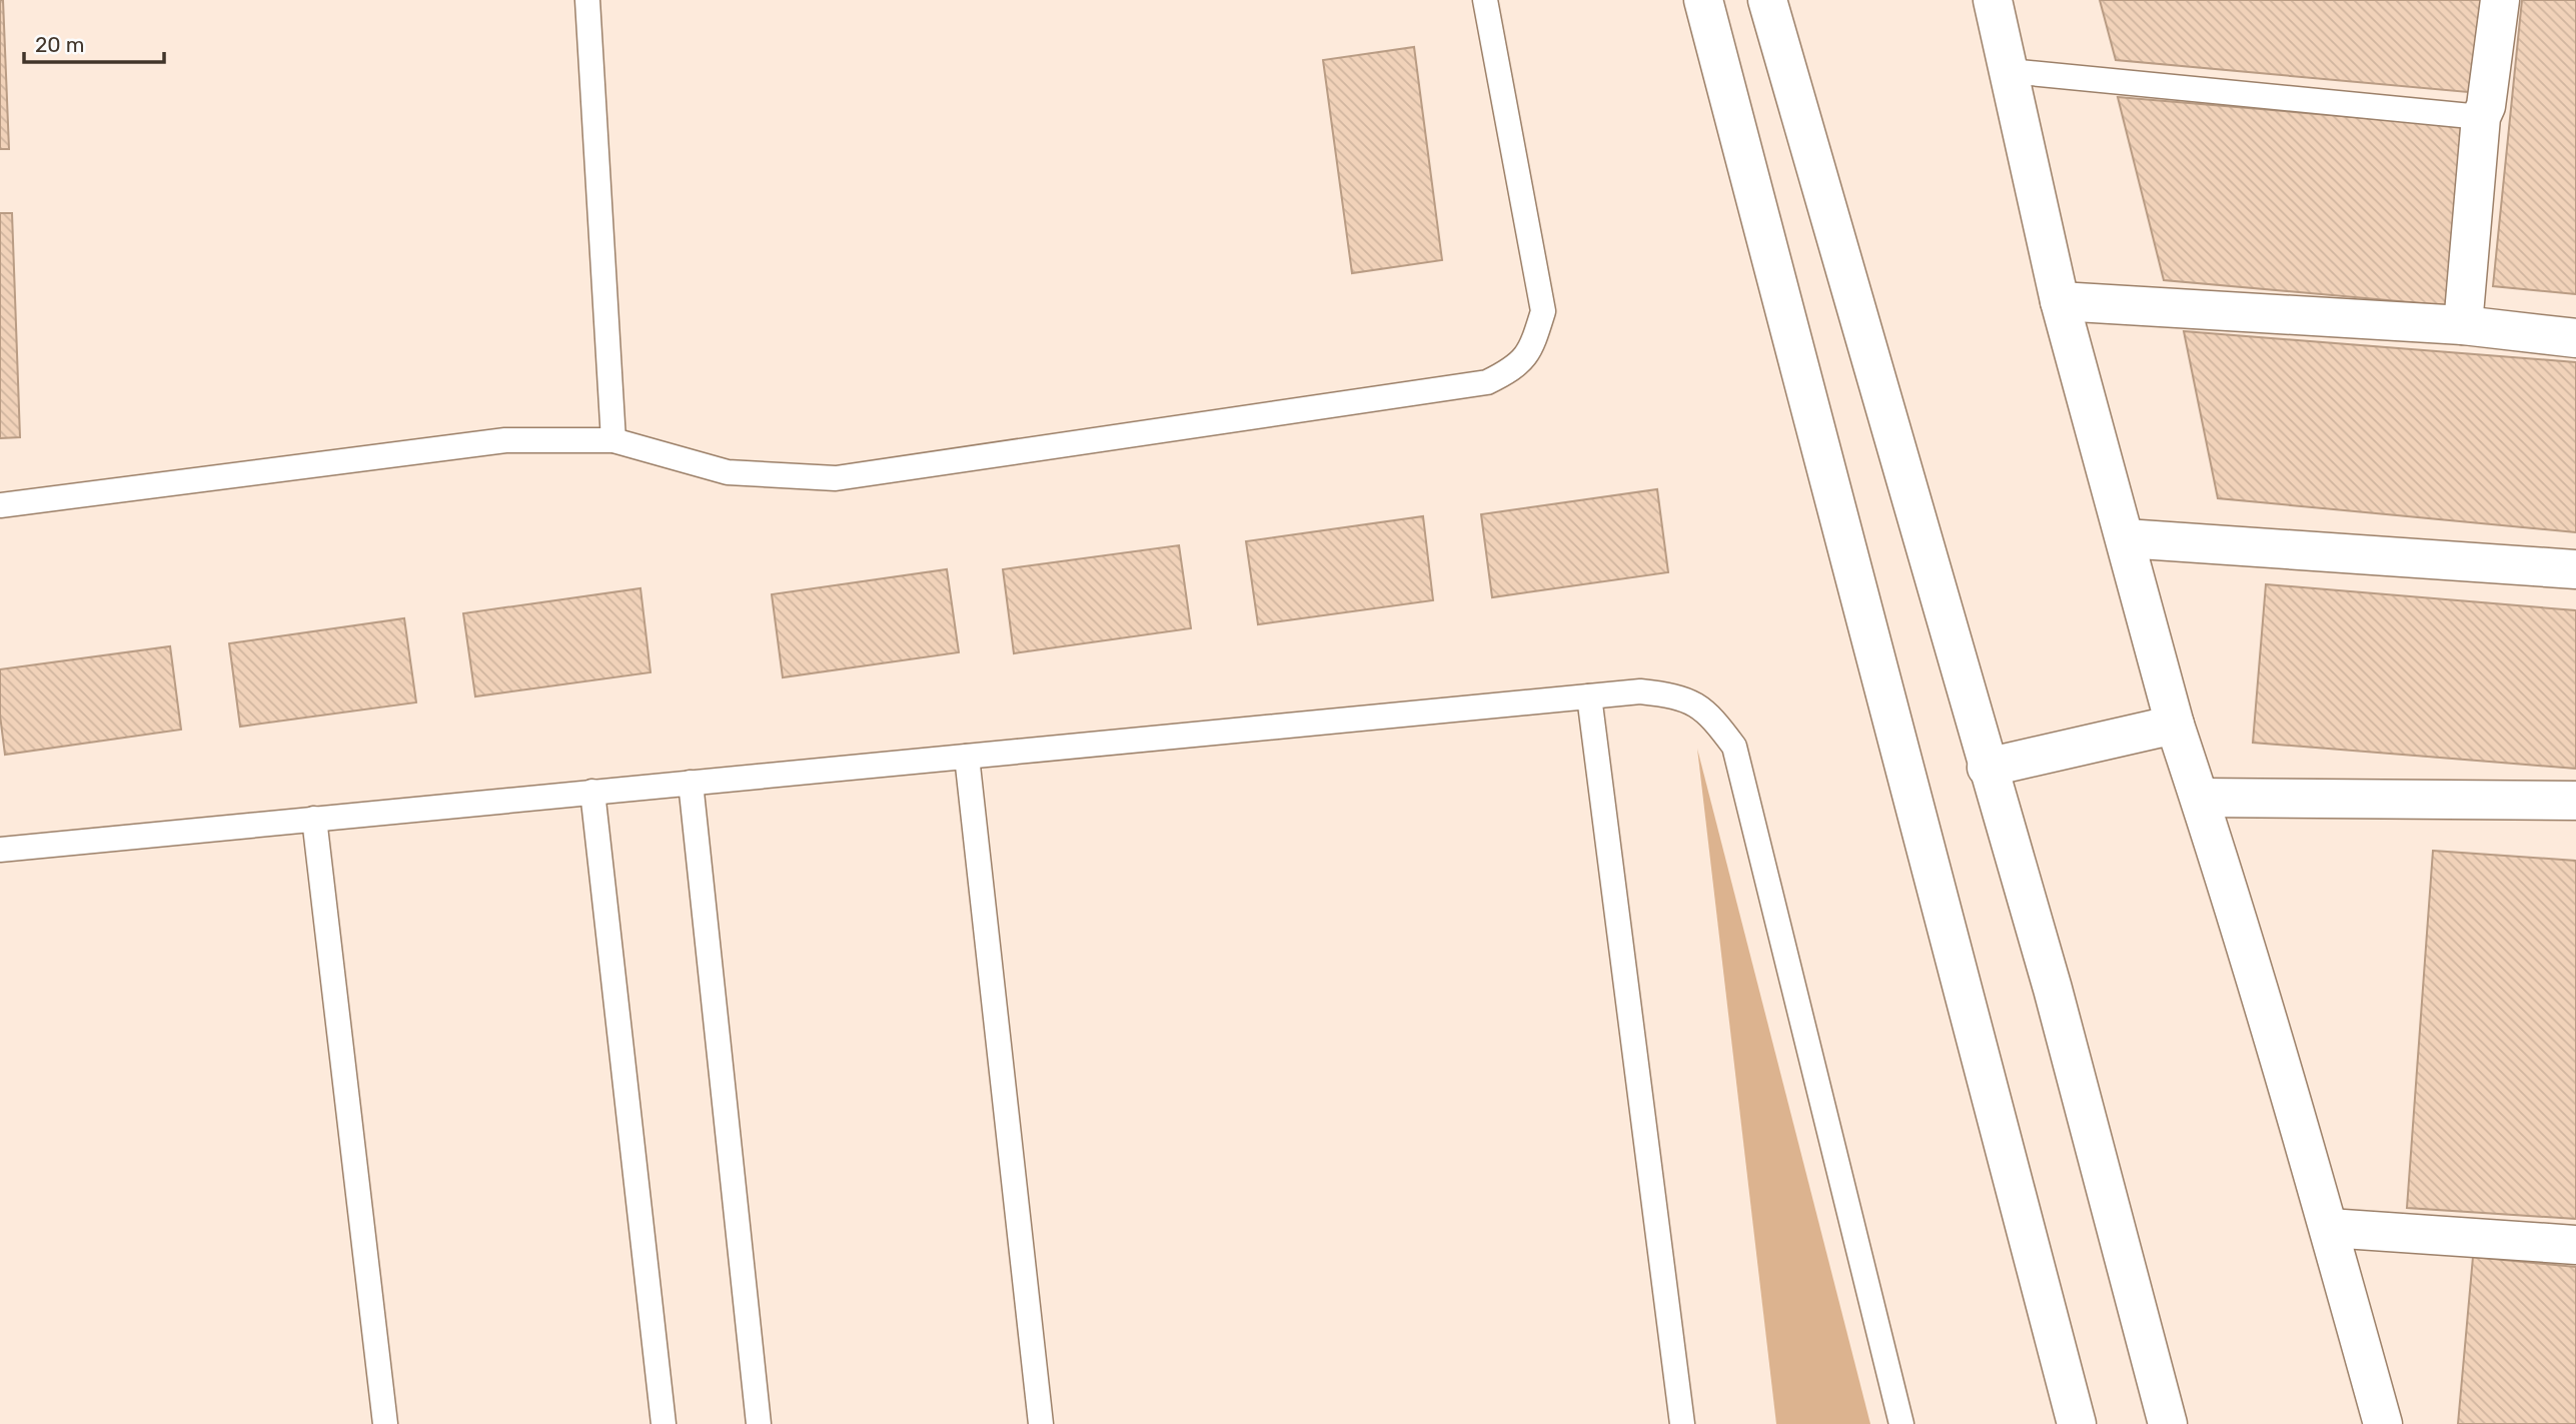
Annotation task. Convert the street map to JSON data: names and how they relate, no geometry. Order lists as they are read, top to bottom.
{
  "scale_bar": "20 m"
}
